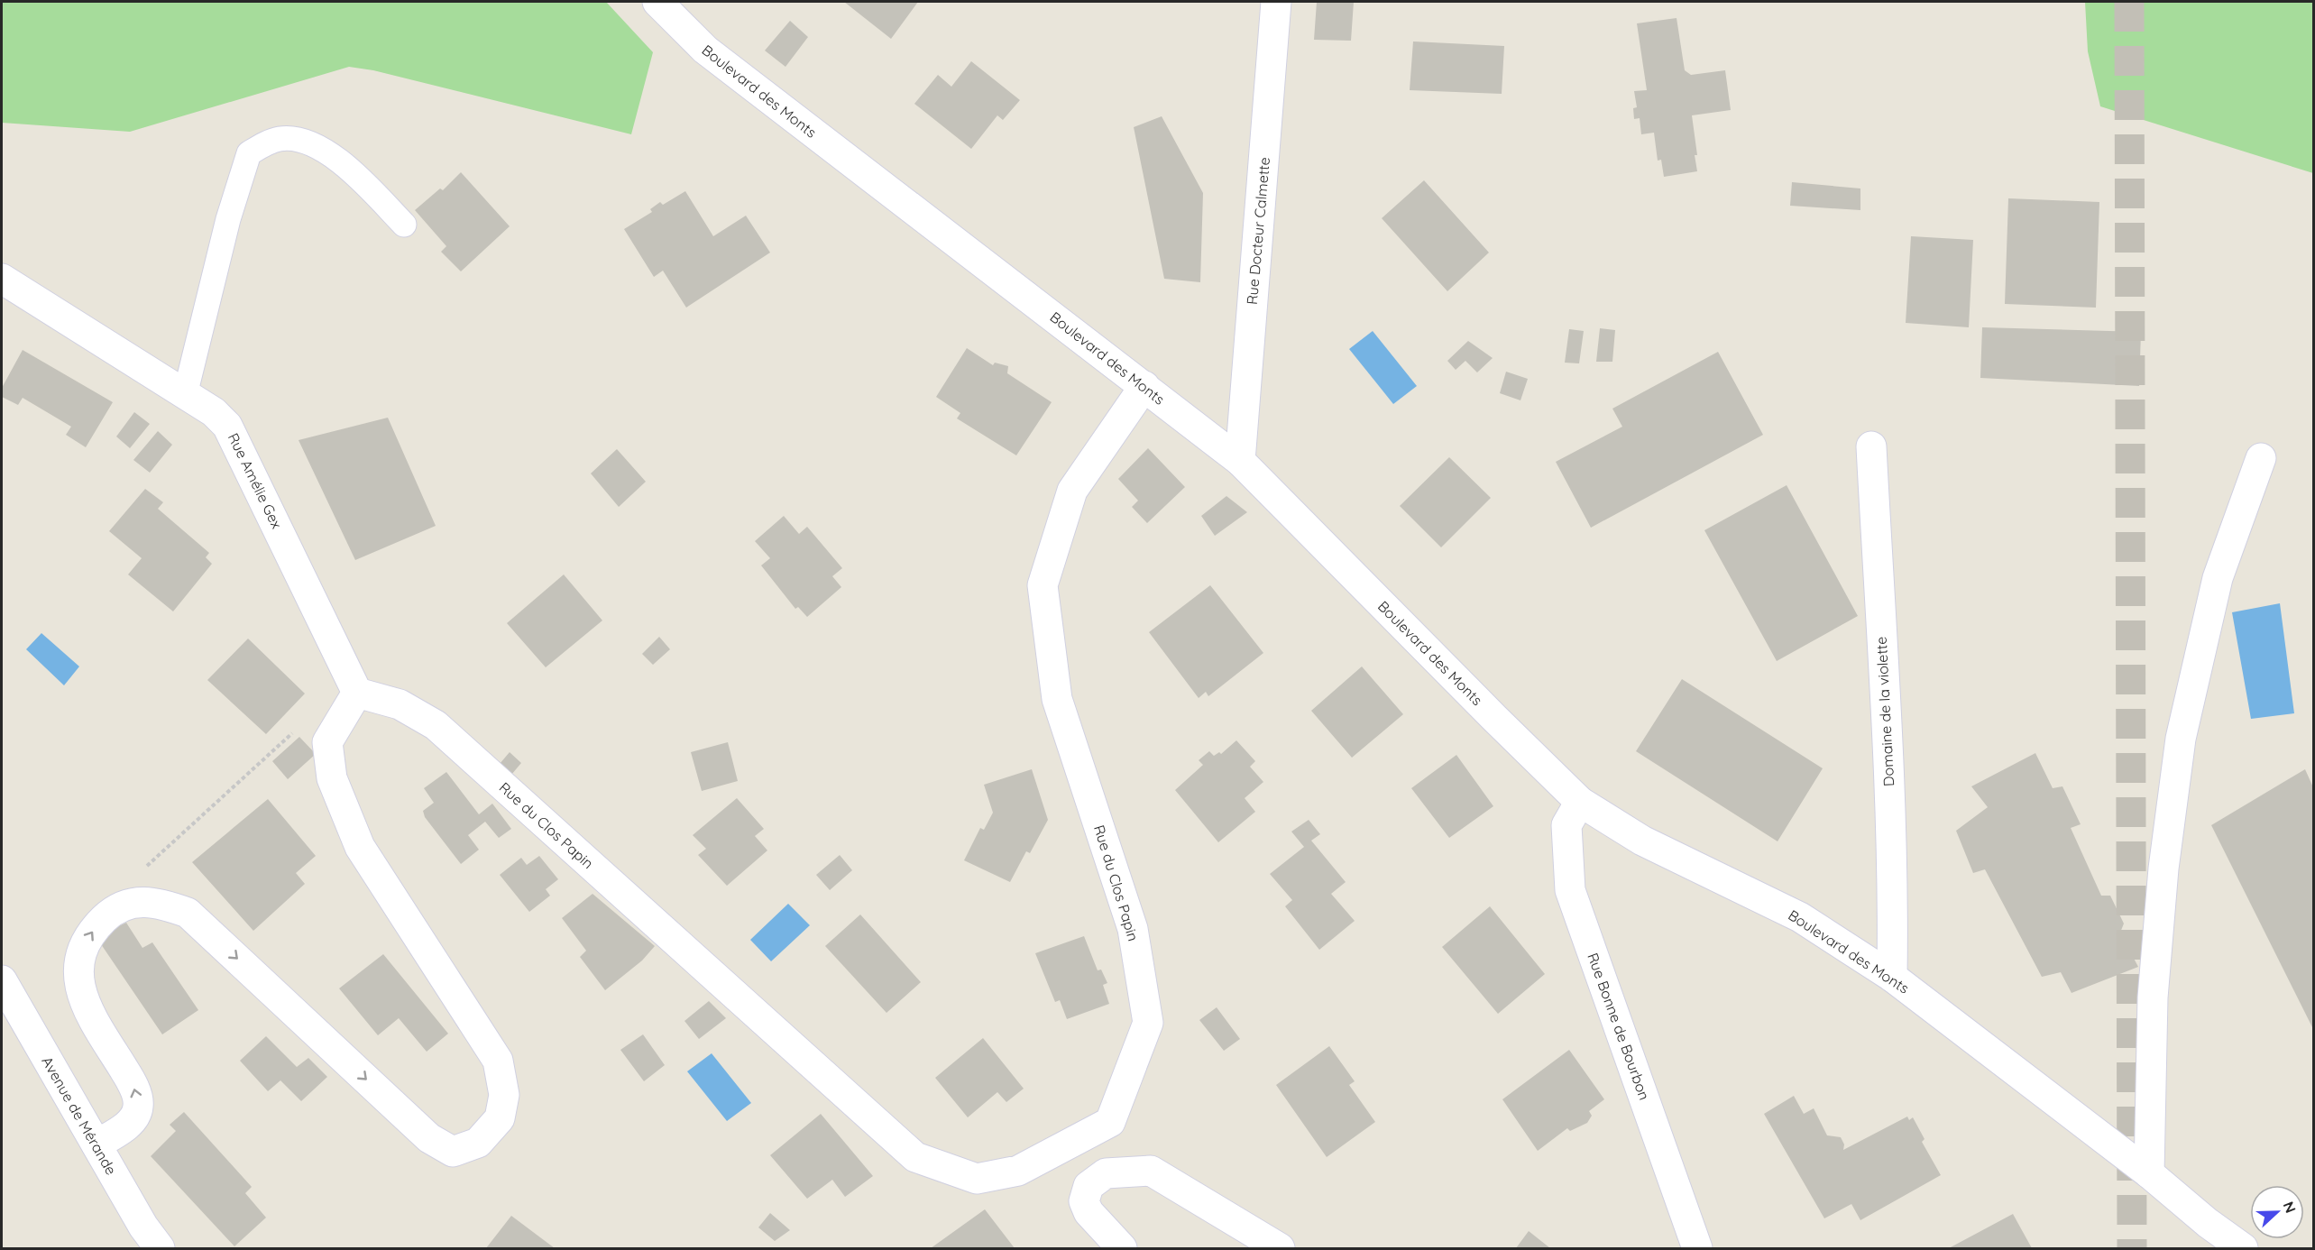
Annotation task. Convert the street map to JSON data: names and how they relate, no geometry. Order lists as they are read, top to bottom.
{
  "streets": {
    "street": [
      "Boulevard des Monts",
      "Rue Docteur Calmette",
      "Rue Amélie Gex",
      "Domaine de la violette",
      "Rue du Clos Papin",
      "Rue Bonne de Bourbon",
      "Avenue de Mérande"
    ]
  },
  "crossings": [
    ["Boulevard des Monts", "Rue Docteur Calmette"],
    ["Boulevard des Monts", "Domaine de la violette"],
    ["Boulevard des Monts", "Rue du Clos Papin"],
    ["Boulevard des Monts", "Rue Bonne de Bourbon"],
    ["Rue Amélie Gex", "Rue du Clos Papin"]
  ],
  "north": "right"
}
